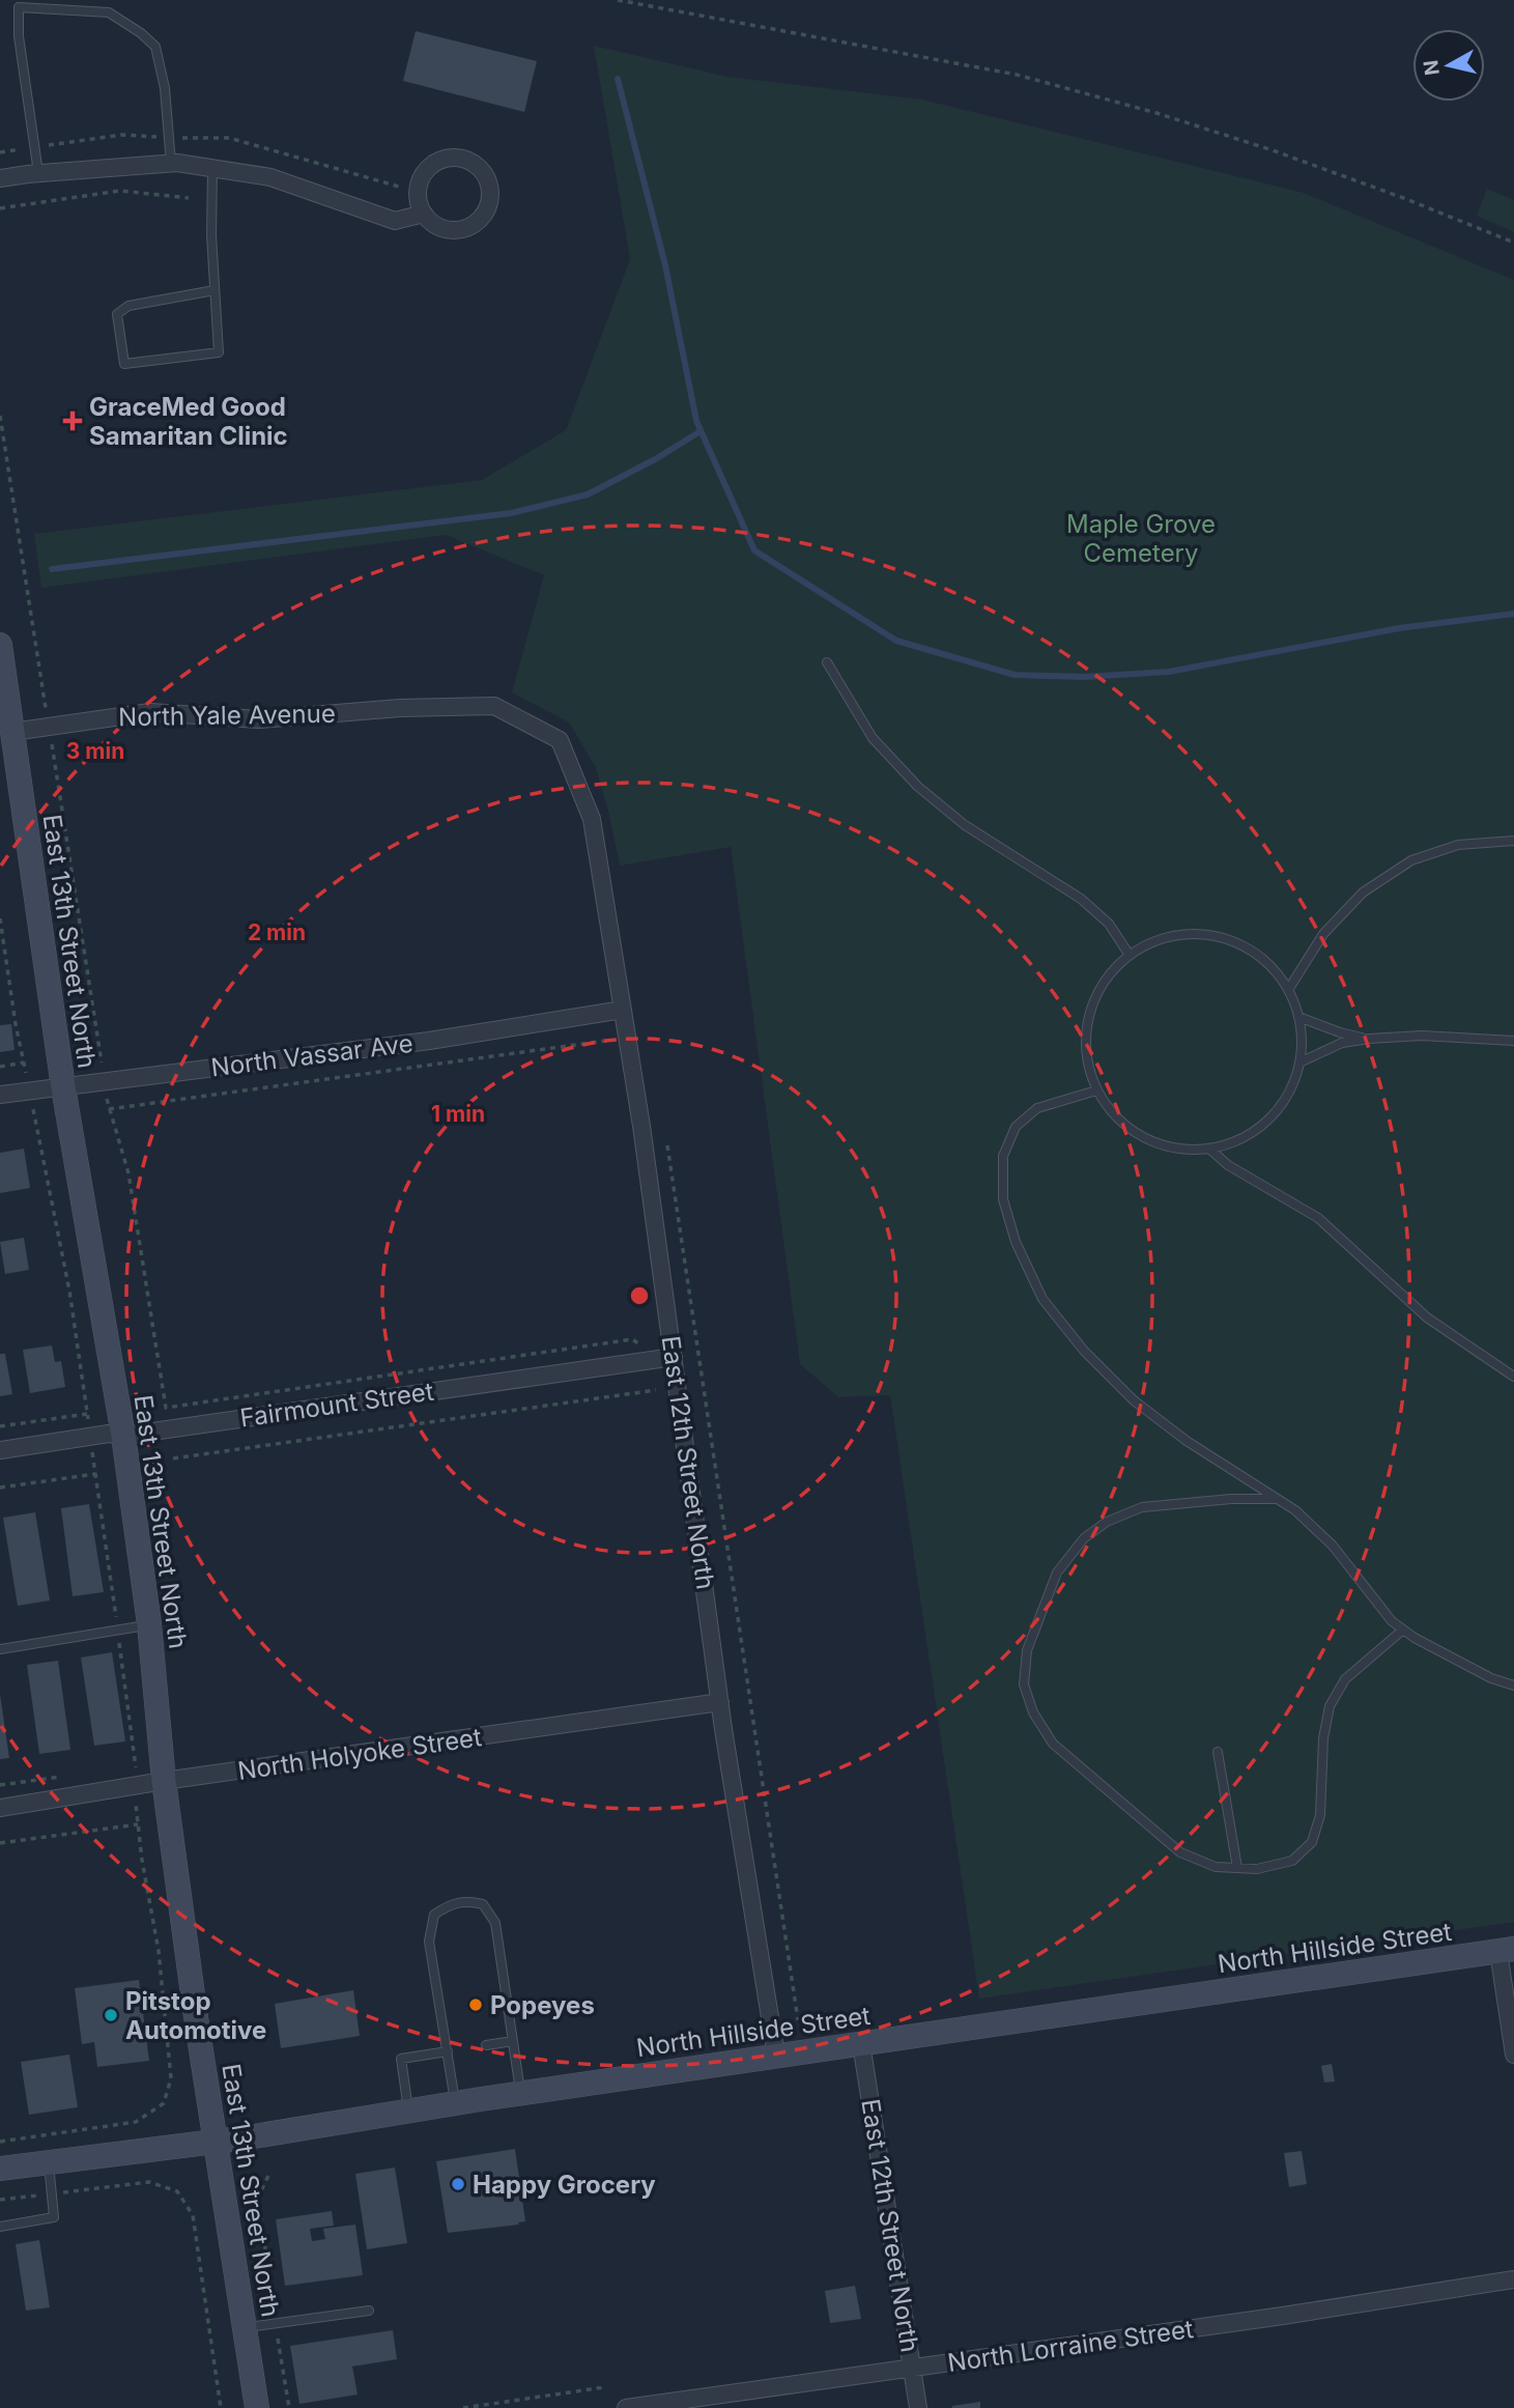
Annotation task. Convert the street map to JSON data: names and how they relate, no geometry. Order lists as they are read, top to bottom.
{
  "streets": {
    "main road": ["East 13th Street North", "North Hillside Street"],
    "street": [
      "North Yale Avenue",
      "North Vassar Ave",
      "Fairmount Street",
      "East 12th Street North",
      "North Holyoke Street",
      "North Lorraine Street"
    ]
  },
  "crossings": [
    ["North Yale Avenue", "East 13th Street North"],
    ["North Yale Avenue", "East 12th Street North"],
    ["East 13th Street North", "North Vassar Ave"],
    ["East 13th Street North", "Fairmount Street"],
    ["East 13th Street North", "North Holyoke Street"],
    ["East 13th Street North", "North Hillside Street"],
    ["North Vassar Ave", "East 12th Street North"],
    ["Fairmount Street", "East 12th Street North"],
    ["East 12th Street North", "North Holyoke Street"],
    ["East 12th Street North", "North Hillside Street"],
    ["East 12th Street North", "North Lorraine Street"]
  ],
  "parks": ["Maple Grove Cemetery"],
  "places": {
    "health": ["GraceMed Good Samaritan Clinic"],
    "other": ["Popeyes", "Pitstop Automotive", "Happy Grocery"]
  },
  "north": "left",
  "rings": ["3 min", "2 min", "1 min"]
}
